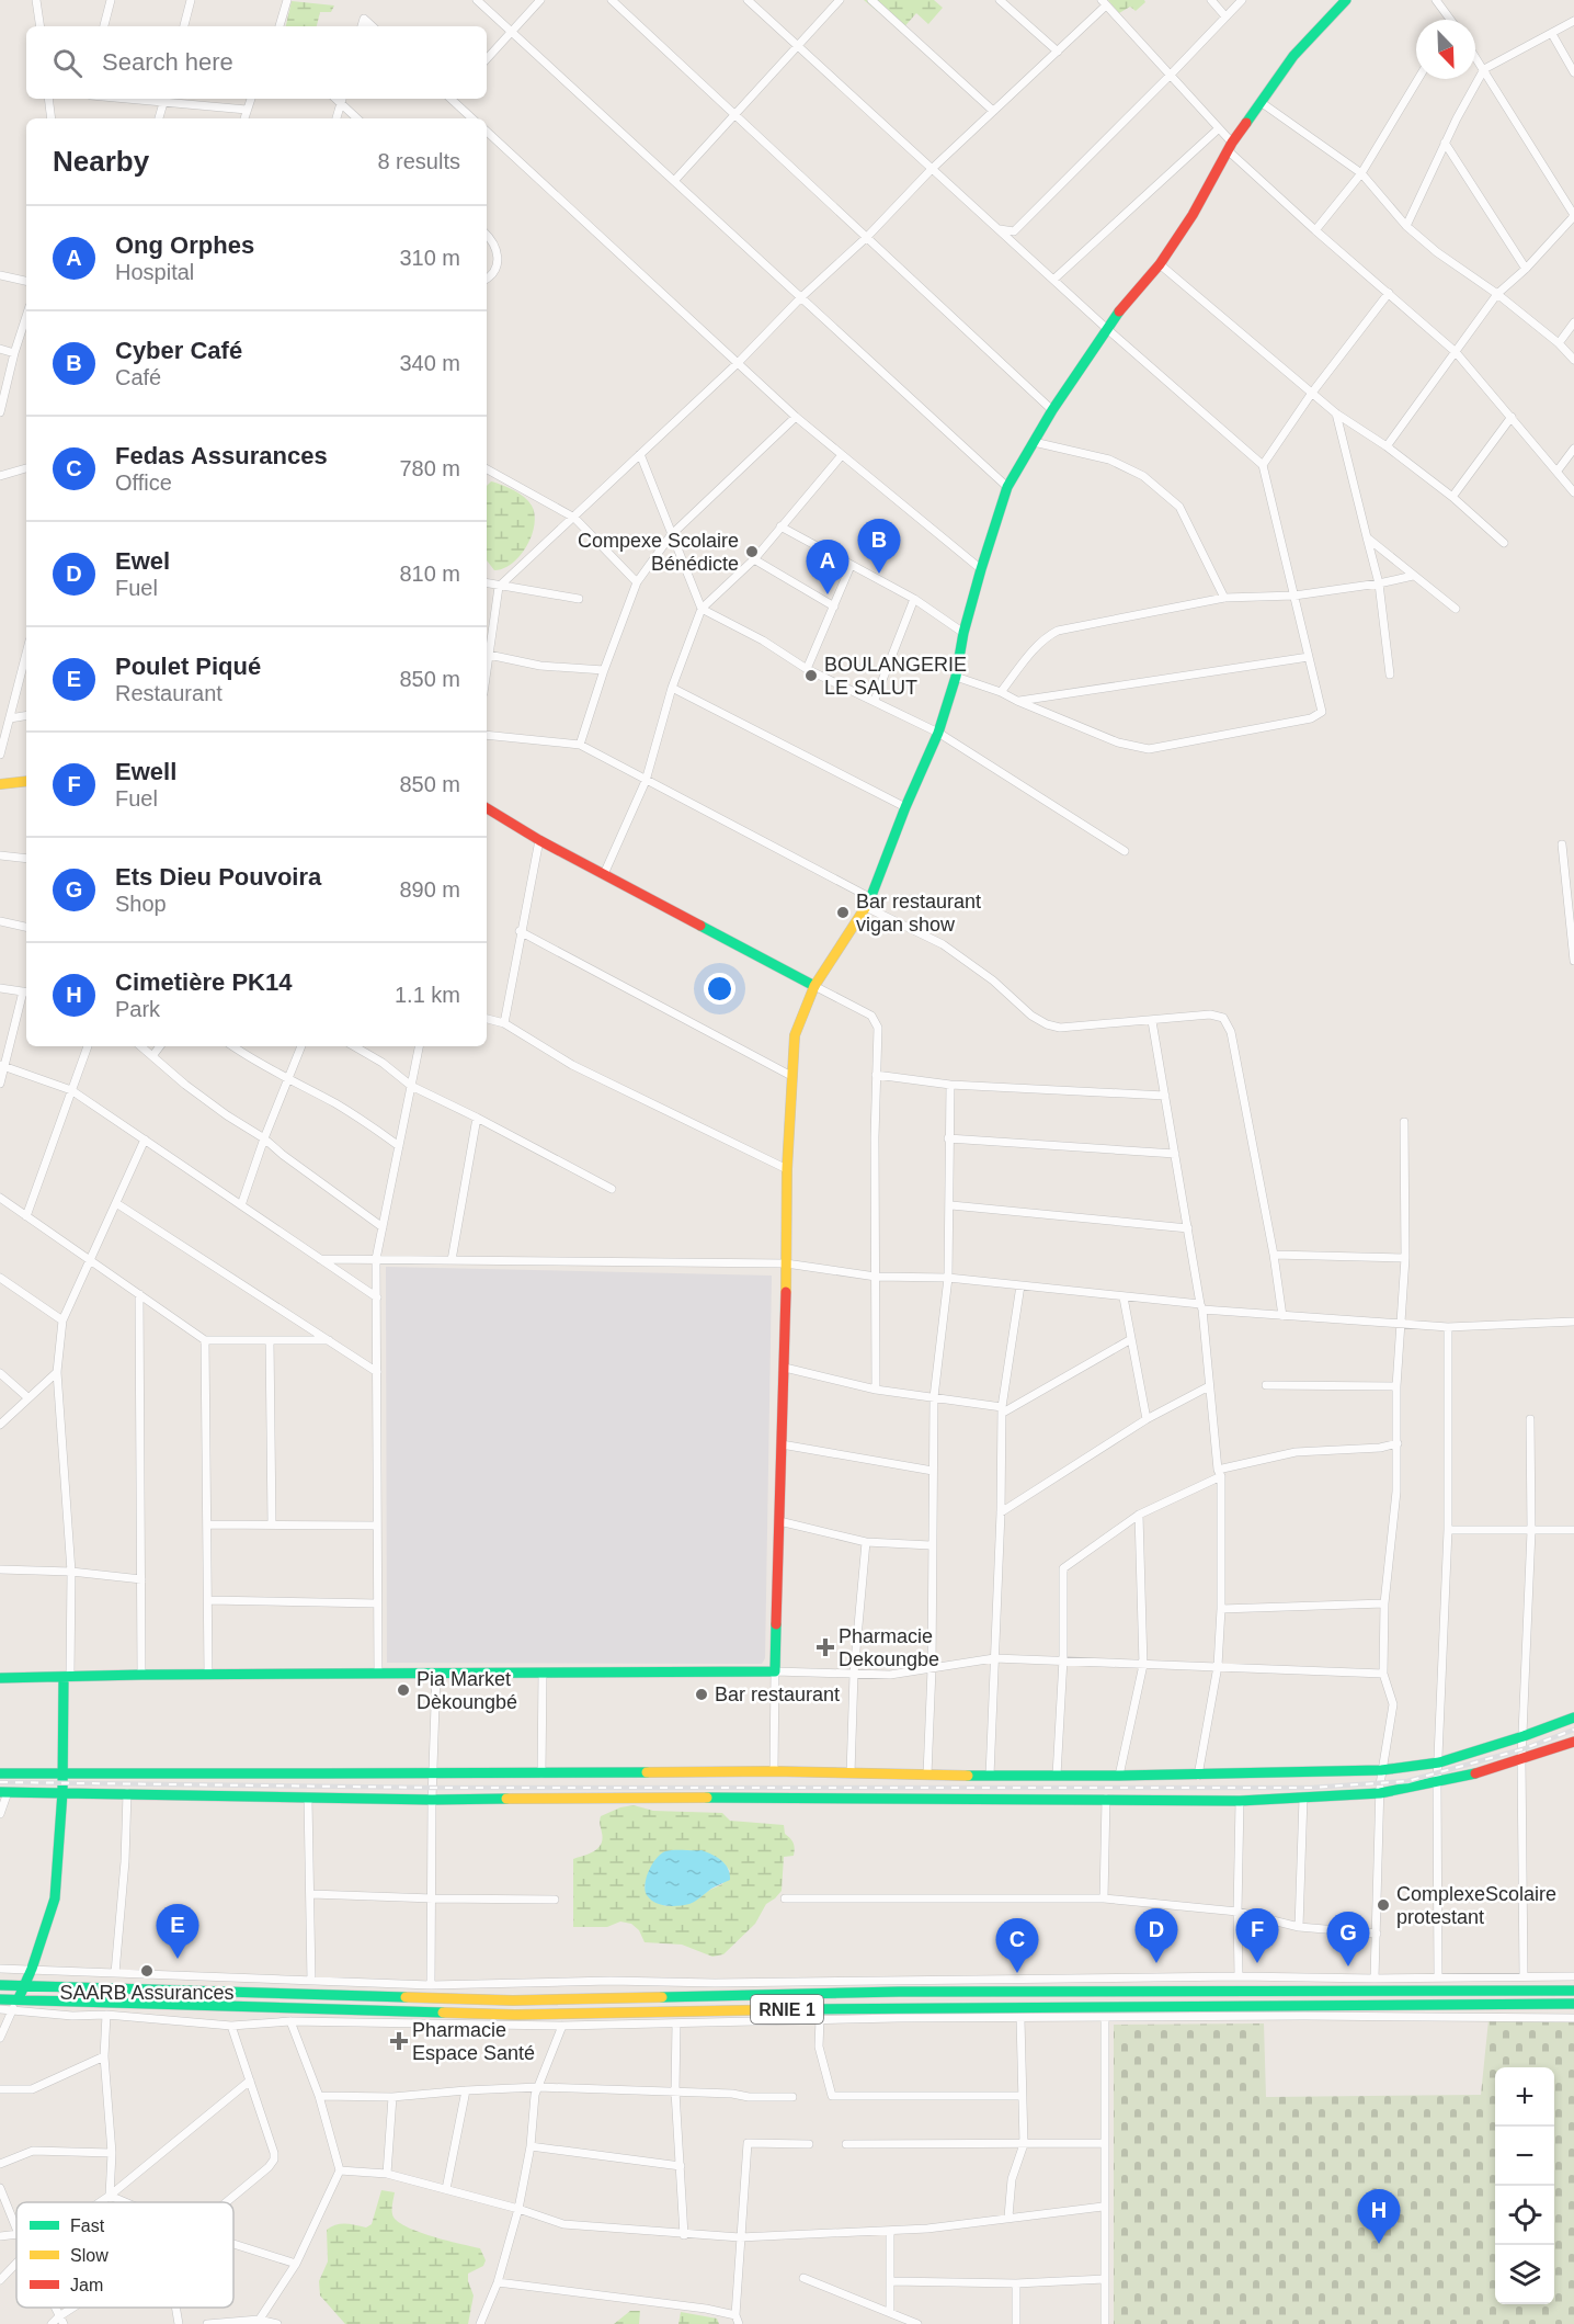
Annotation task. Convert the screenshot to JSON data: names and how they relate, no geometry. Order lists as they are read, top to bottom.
{
  "streets": {
    "main road": ["RNIE 1"]
  },
  "places": {
    "other": [
      "Compexe Scolaire Bénédicte",
      "BOULANGERIE LE SALUT",
      "Bar restaurant vigan show",
      "Pia Market Dèkoungbé",
      "Bar restaurant",
      "ComplexeScolaire protestant",
      "SAARB Assurances"
    ],
    "health": ["Pharmacie Dekoungbe", "Pharmacie Espace Santé"]
  },
  "legend": ["Fast", "Slow", "Jam"],
  "north": "bottom right",
  "page": {
    "search": "Search here",
    "heading": ["Nearby", "8 results"],
    "list": [
      {
        "mark": "A",
        "name": "Ong Orphes",
        "note": "Hospital",
        "value": "310 m"
      },
      {
        "mark": "B",
        "name": "Cyber Café",
        "note": "Café",
        "value": "340 m"
      },
      {
        "mark": "C",
        "name": "Fedas Assurances",
        "note": "Office",
        "value": "780 m"
      },
      {
        "mark": "D",
        "name": "Ewel",
        "note": "Fuel",
        "value": "810 m"
      },
      {
        "mark": "E",
        "name": "Poulet Piqué",
        "note": "Restaurant",
        "value": "850 m"
      },
      {
        "mark": "F",
        "name": "Ewell",
        "note": "Fuel",
        "value": "850 m"
      },
      {
        "mark": "G",
        "name": "Ets Dieu Pouvoira",
        "note": "Shop",
        "value": "890 m"
      },
      {
        "mark": "H",
        "name": "Cimetière PK14",
        "note": "Park",
        "value": "1.1 km"
      }
    ],
    "pins": [
      "B",
      "A",
      "E",
      "D",
      "F",
      "G",
      "C",
      "H"
    ],
    "map_buttons": ["+", "−"]
  }
}
